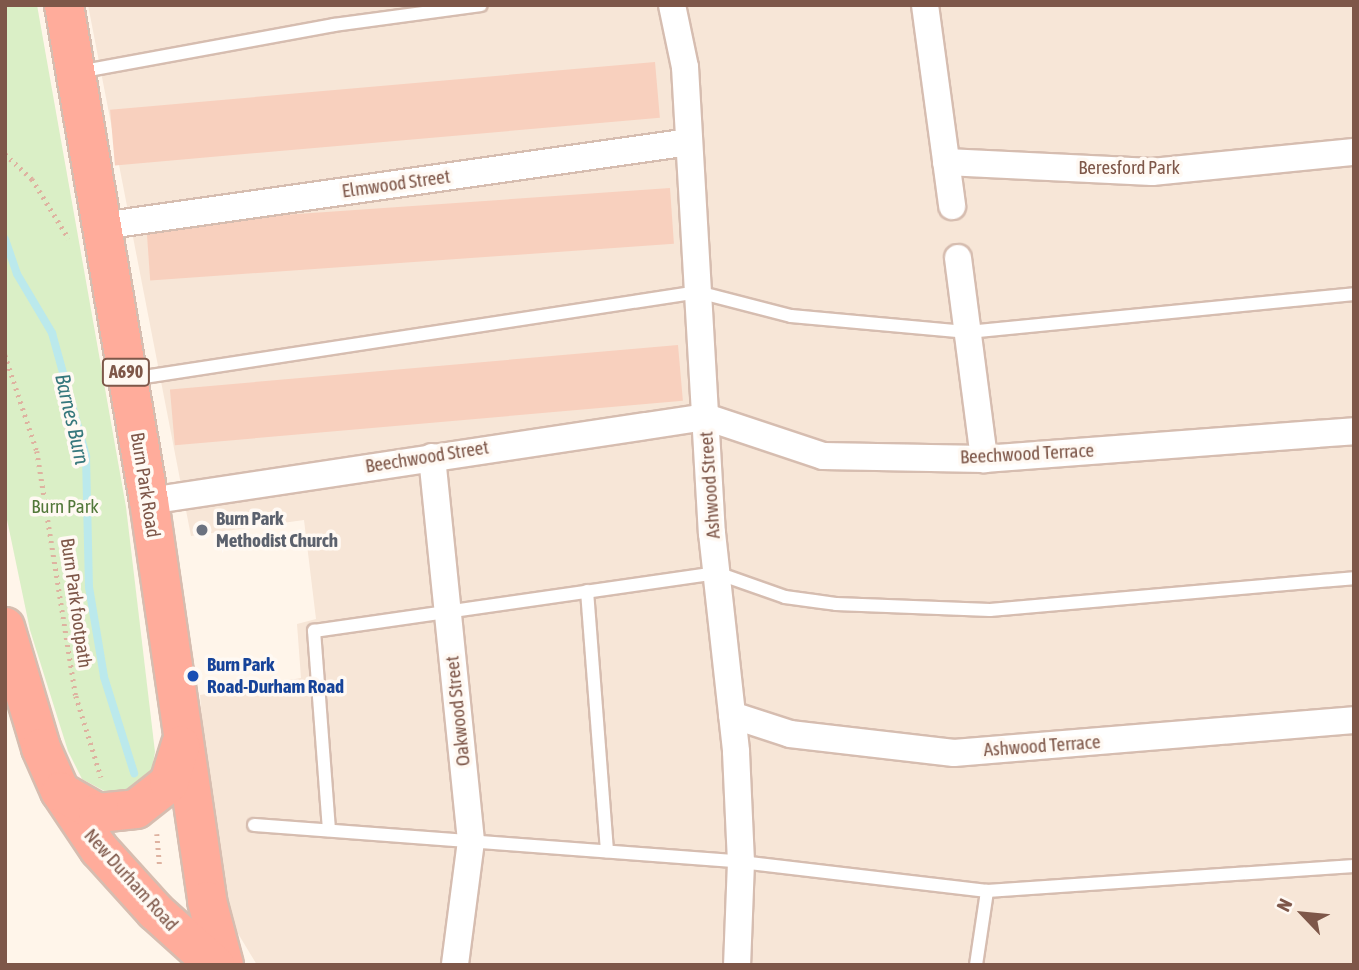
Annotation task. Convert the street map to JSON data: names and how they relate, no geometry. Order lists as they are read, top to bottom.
{
  "streets": {
    "highway": ["A690", "Burn Park Road", "New Durham Road"],
    "street": [
      "Beresford Park",
      "Elmwood Street",
      "Beechwood Terrace",
      "Beechwood Street",
      "Ashwood Street",
      "Oakwood Street",
      "Ashwood Terrace"
    ],
    "path": ["Burn Park footpath"]
  },
  "crossings": [
    ["Elmwood Street", "Burn Park Road"],
    ["Elmwood Street", "Ashwood Street"],
    ["A690", "Burn Park Road"],
    ["A690", "Burn Park footpath"],
    ["Beechwood Terrace", "Beechwood Street"],
    ["Beechwood Terrace", "Ashwood Street"],
    ["Beechwood Street", "Burn Park Road"],
    ["Beechwood Street", "Ashwood Street"],
    ["Beechwood Street", "Oakwood Street"],
    ["Ashwood Street", "Ashwood Terrace"]
  ],
  "water": ["Barnes Burn"],
  "parks": ["Burn Park"],
  "places": ["Burn Park Methodist Church", "Burn Park Road-Durham Road"],
  "north": "top left"
}
